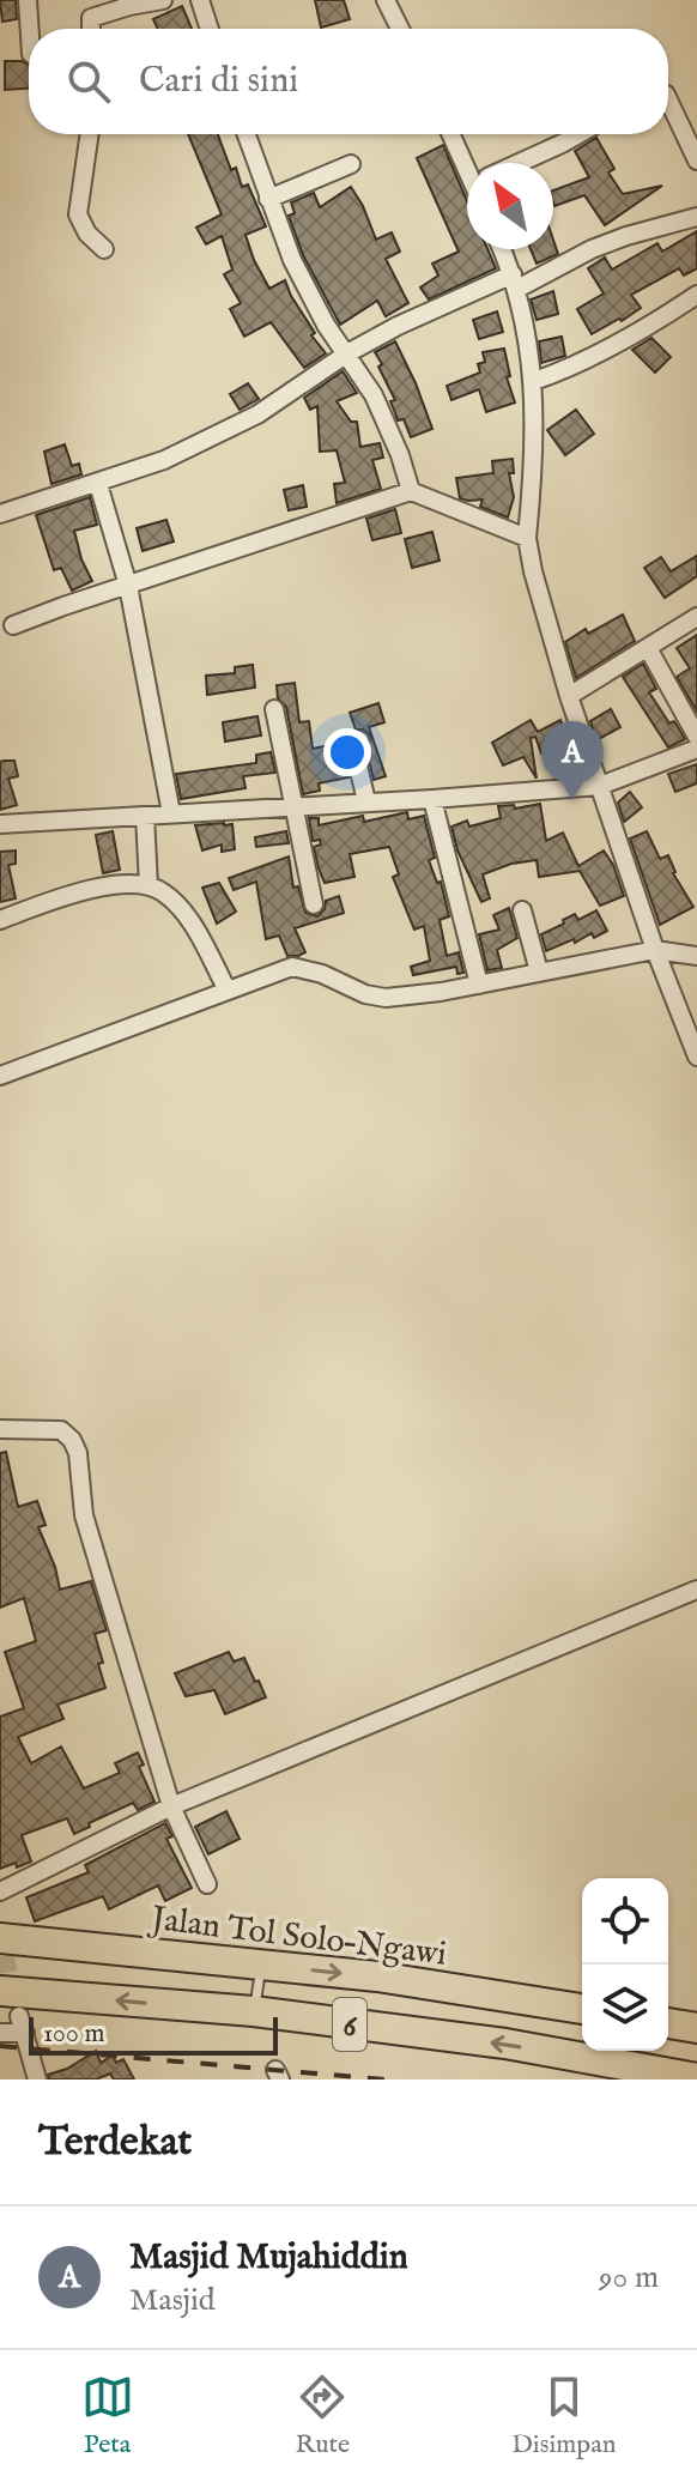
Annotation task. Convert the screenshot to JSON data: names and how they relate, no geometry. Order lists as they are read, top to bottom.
{
  "streets": {
    "highway": ["Jalan Tol Solo–Ngawi", "6"]
  },
  "scale_bar": "100 m",
  "north": "top left",
  "page": {
    "search": "Cari di sini",
    "pins": "A",
    "scale": "100 m",
    "heading": "Terdekat",
    "list": [
      {
        "mark": "A",
        "name": "Masjid Mujahiddin",
        "note": "Masjid",
        "value": "90 m"
      }
    ],
    "nav": ["Peta", "Rute", "Disimpan"]
  }
}
